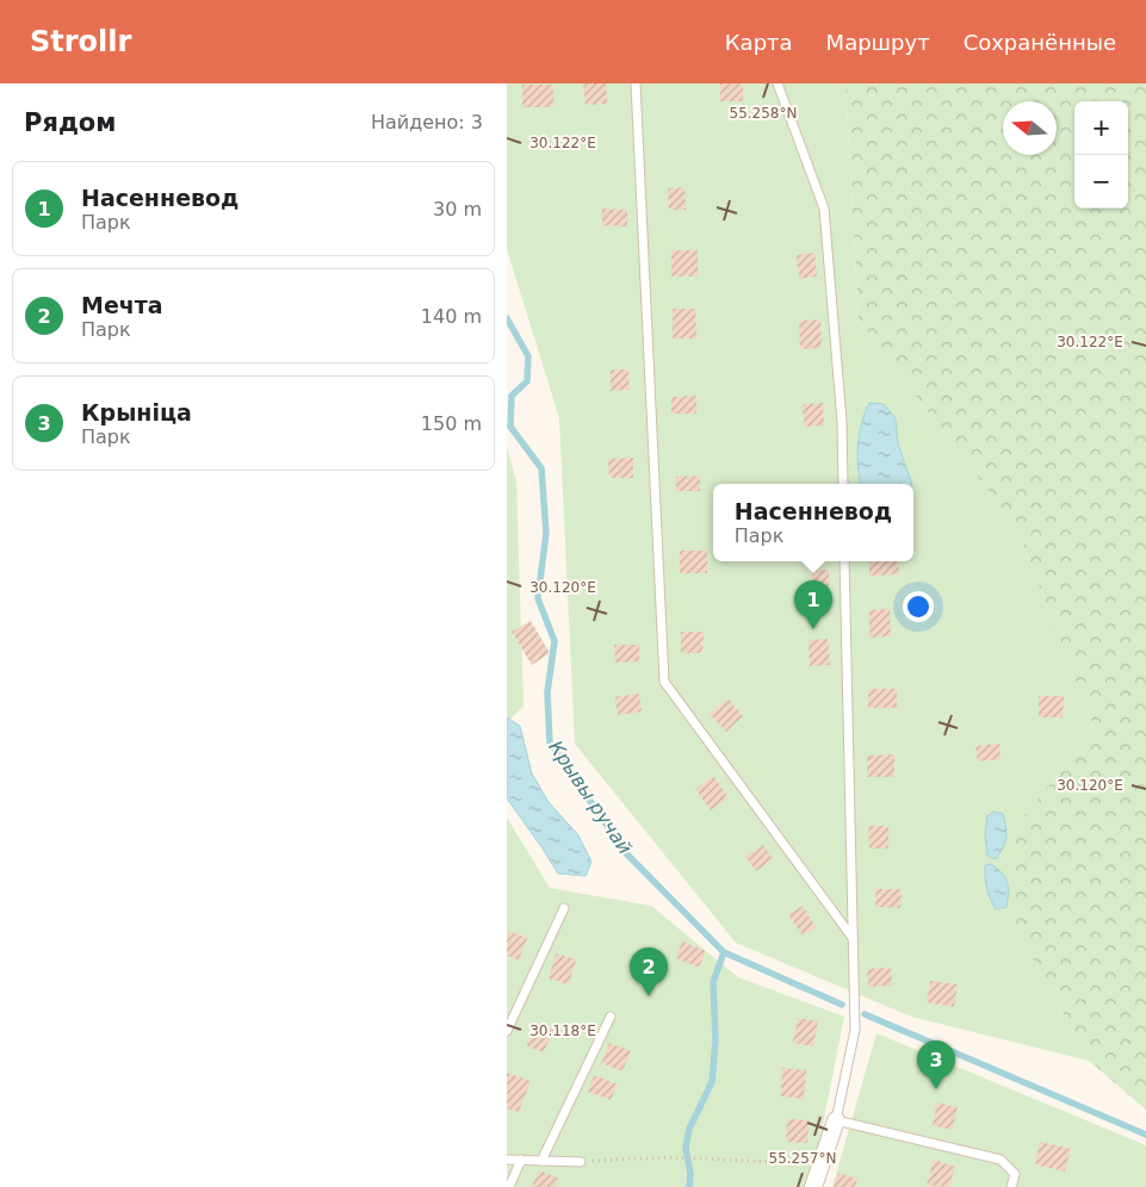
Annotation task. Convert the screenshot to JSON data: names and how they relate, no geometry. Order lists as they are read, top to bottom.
{
  "water": ["Крывы ручай"],
  "north": "left",
  "page": {
    "header": "Strollr",
    "nav": ["Карта", "Маршрут", "Сохранённые"],
    "heading": ["Рядом", "Найдено: 3"],
    "map_buttons": ["+", "−"],
    "list": [
      {
        "mark": "1",
        "name": "Насенневод",
        "note": "Парк",
        "value": "30 m"
      },
      {
        "mark": "2",
        "name": "Мечта",
        "note": "Парк",
        "value": "140 m"
      },
      {
        "mark": "3",
        "name": "Крыніца",
        "note": "Парк",
        "value": "150 m"
      }
    ],
    "popup": ["Насенневод", "Парк"],
    "pins": ["1", "2", "3"]
  },
  "coordinates": [
    "55.258°N",
    "30.122°E",
    "30.120°E",
    "30.118°E",
    "55.257°N"
  ]
}
